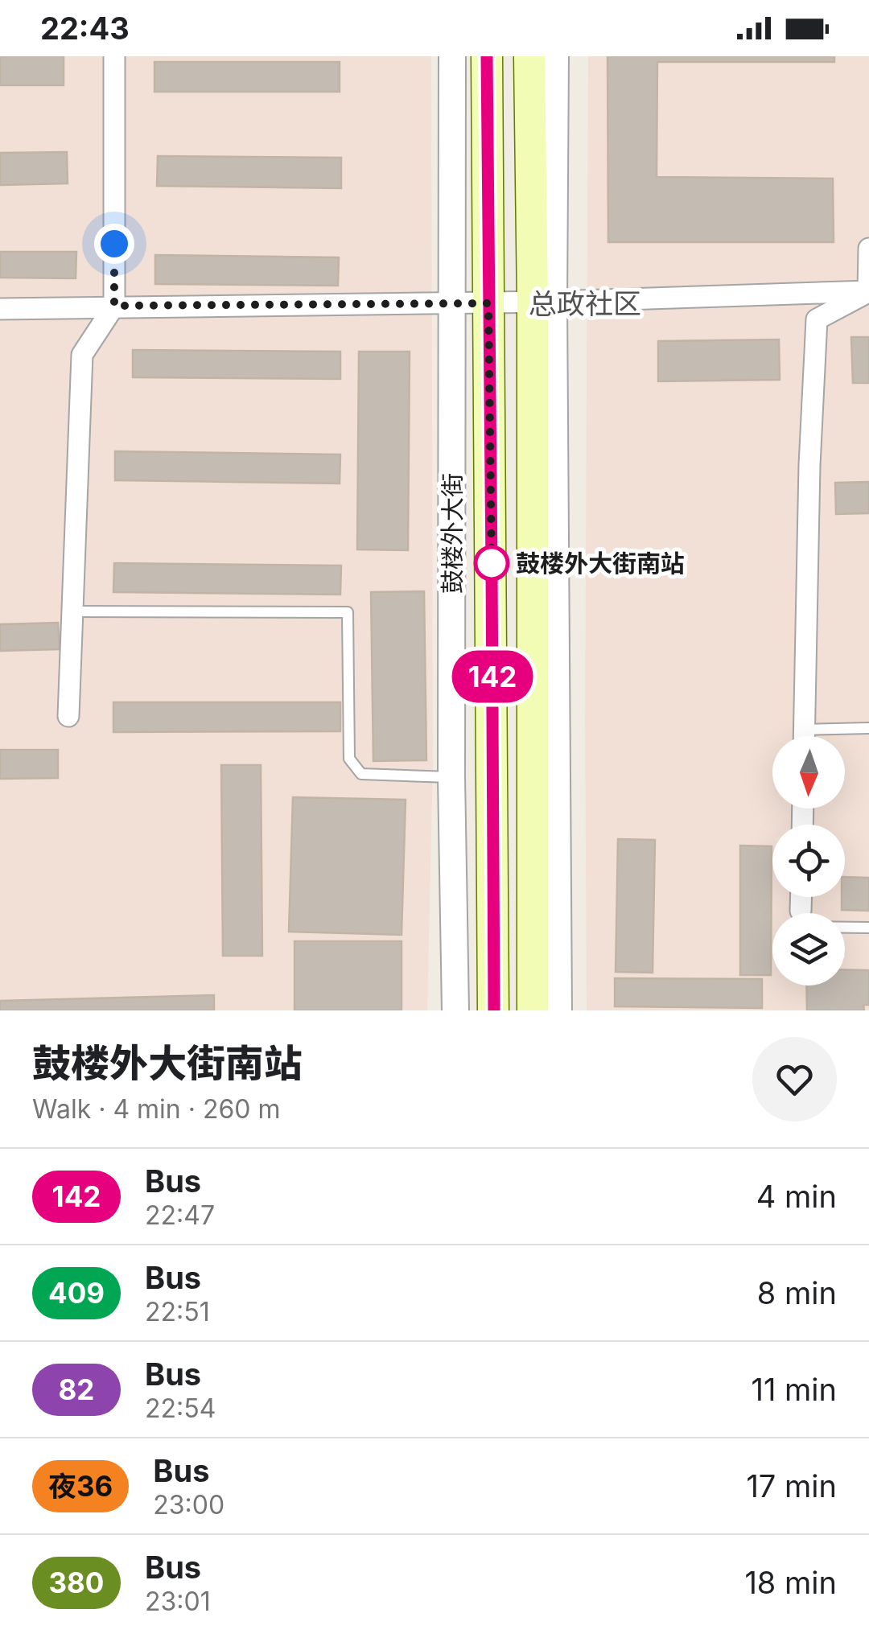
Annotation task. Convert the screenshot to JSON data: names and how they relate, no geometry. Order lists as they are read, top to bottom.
{
  "streets": {
    "main road": ["鼓楼外大街"]
  },
  "districts": ["总政社区"],
  "places": ["鼓楼外大街南站"],
  "lines": ["bus line 142"],
  "north": "bottom",
  "page": {
    "status": "22:43",
    "on_map": "142",
    "heading": ["鼓楼外大街南站", "Walk · 4 min · 260 m"],
    "list": [
      {
        "mark": "142",
        "name": "Bus",
        "note": "22:47",
        "value": "4 min"
      },
      {
        "mark": "409",
        "name": "Bus",
        "note": "22:51",
        "value": "8 min"
      },
      {
        "mark": "82",
        "name": "Bus",
        "note": "22:54",
        "value": "11 min"
      },
      {
        "mark": "夜36",
        "name": "Bus",
        "note": "23:00",
        "value": "17 min"
      },
      {
        "mark": "380",
        "name": "Bus",
        "note": "23:01",
        "value": "18 min"
      }
    ]
  }
}
